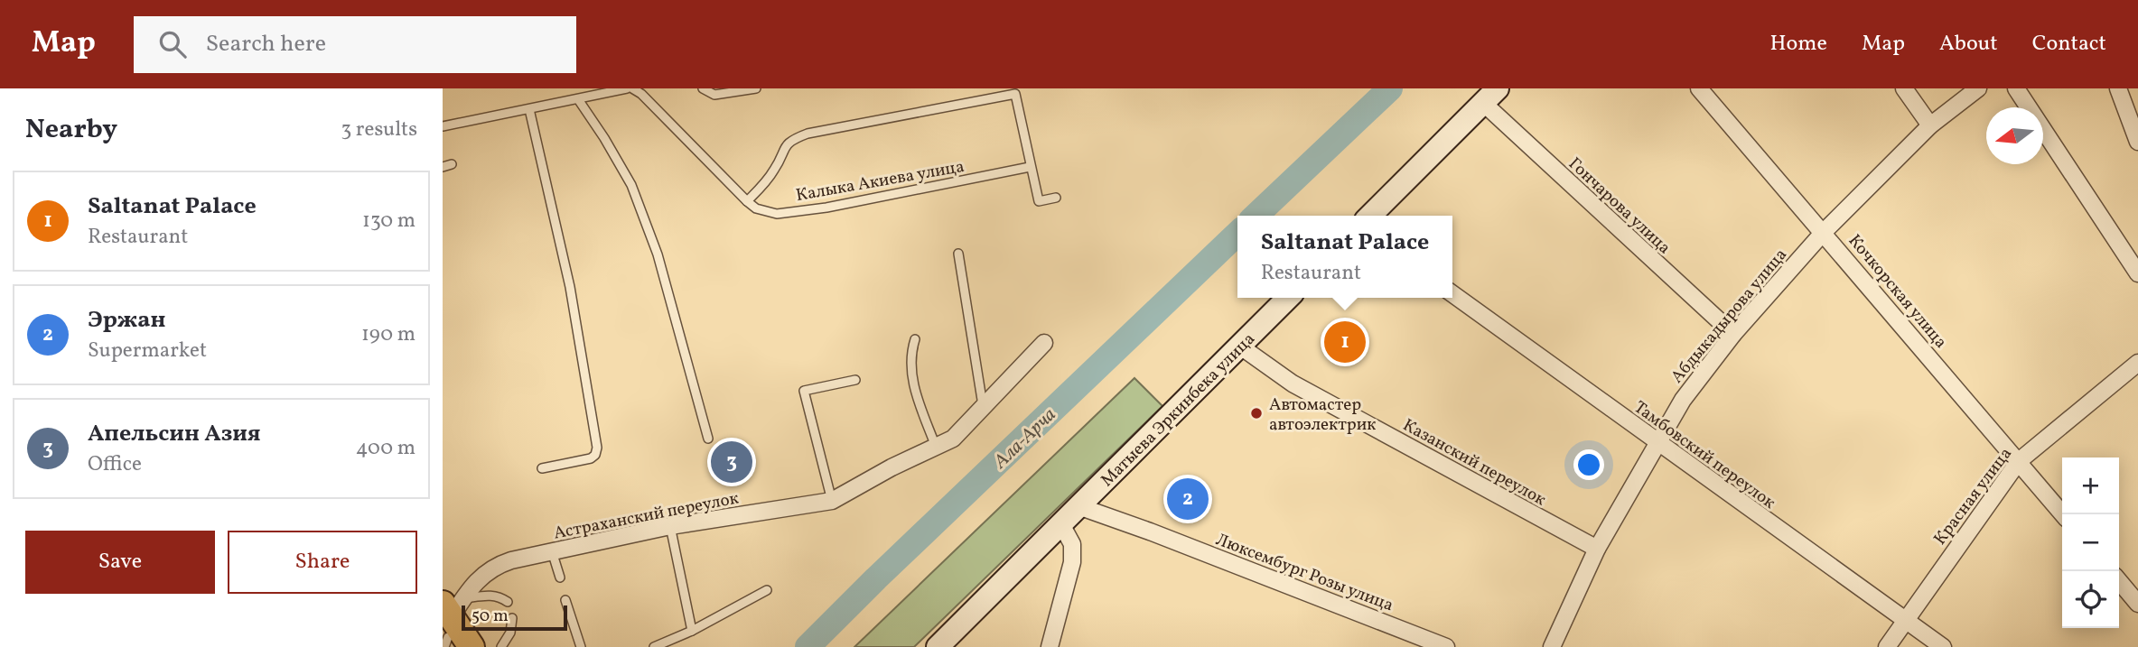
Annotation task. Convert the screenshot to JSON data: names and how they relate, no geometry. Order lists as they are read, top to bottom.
{
  "streets": {
    "main road": ["Матыева Эркинбека улица"],
    "street": [
      "Гончарова улица",
      "Кочкорская улица",
      "Абдыкадырова улица",
      "Тамбовский переулок",
      "Казанский переулок",
      "Красная улица",
      "Астраханский переулок",
      "Люксембург Розы улица"
    ],
    "lane": ["Калыка Акиева улица"]
  },
  "crossings": [
    ["Гончарова улица", "Абдыкадырова улица"],
    ["Кочкорская улица", "Абдыкадырова улица"],
    ["Кочкорская улица", "Красная улица"],
    ["Абдыкадырова улица", "Тамбовский переулок"],
    ["Абдыкадырова улица", "Казанский переулок"],
    ["Матыева Эркинбека улица", "Казанский переулок"],
    ["Матыева Эркинбека улица", "Люксембург Розы улица"],
    ["Тамбовский переулок", "Красная улица"]
  ],
  "water": ["Ала-Арча"],
  "places": ["Автомастер автоэлектрик"],
  "scale_bar": "50 m",
  "north": "left",
  "page": {
    "header": "Map",
    "search": "Search here",
    "nav": [
      "Home",
      "Map",
      "About",
      "Contact"
    ],
    "heading": ["Nearby", "3 results"],
    "list": [
      {
        "mark": "1",
        "name": "Saltanat Palace",
        "note": "Restaurant",
        "value": "130 m"
      },
      {
        "mark": "2",
        "name": "Эржан",
        "note": "Supermarket",
        "value": "190 m"
      },
      {
        "mark": "3",
        "name": "Апельсин Азия",
        "note": "Office",
        "value": "400 m"
      }
    ],
    "popup": ["Saltanat Palace", "Restaurant"],
    "pins": ["1", "3", "2"],
    "map_buttons": ["+", "−"],
    "buttons": ["Save", "Share"],
    "scale": "50 m"
  }
}
